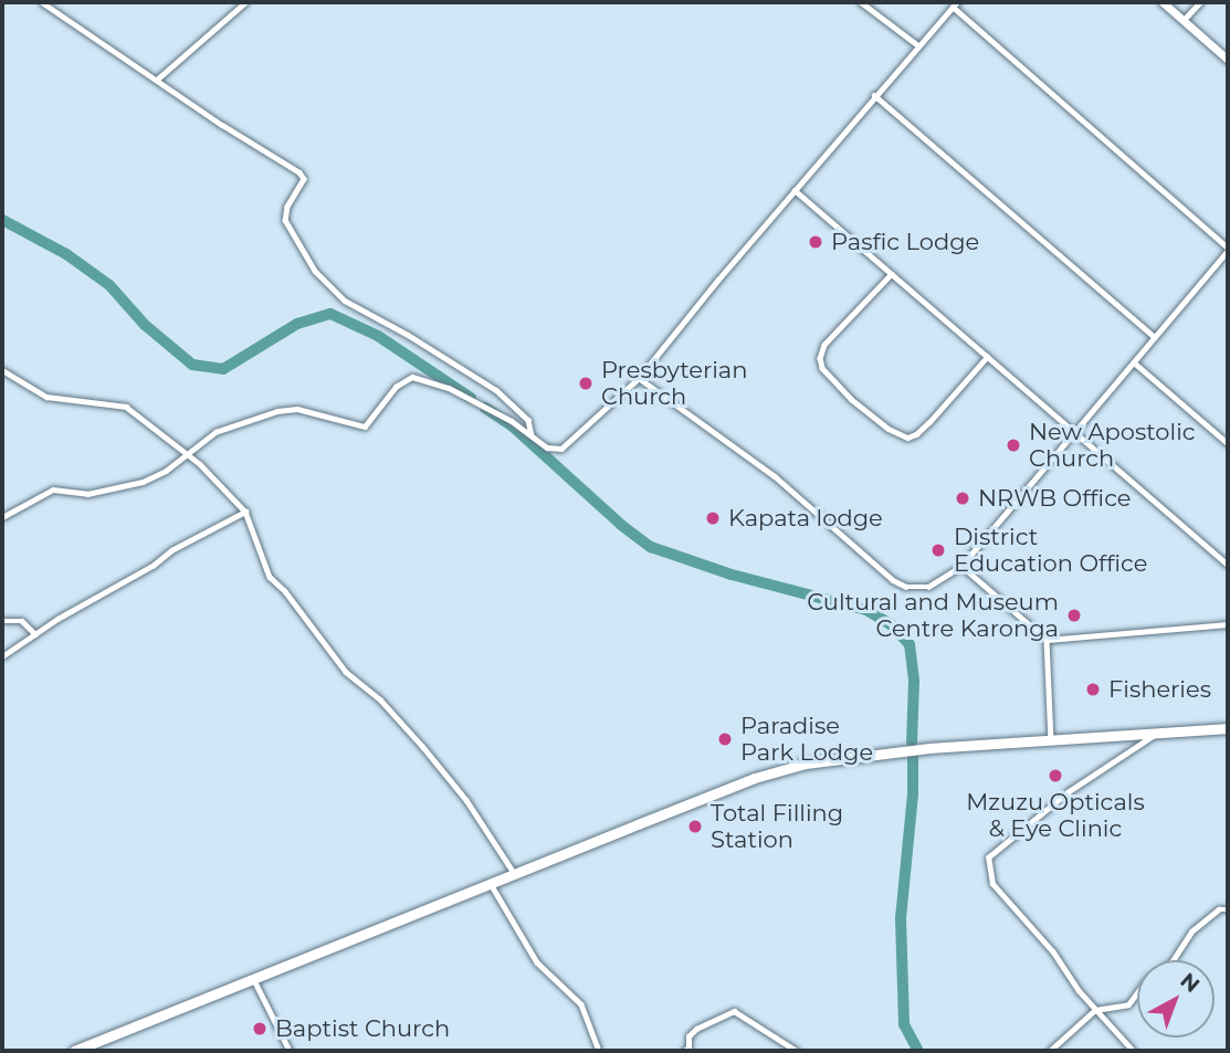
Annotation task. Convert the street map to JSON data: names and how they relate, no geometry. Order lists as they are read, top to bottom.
{
  "places": [
    "Pasfic Lodge",
    "Presbyterian Church",
    "New Apostolic Church",
    "NRWB Office",
    "Kapata lodge",
    "District Education Office",
    "Cultural and Museum Centre Karonga",
    "Fisheries",
    "Paradise Park Lodge",
    "Mzuzu Opticals & Eye Clinic",
    "Total Filling Station",
    "Baptist Church"
  ],
  "north": "top right"
}
